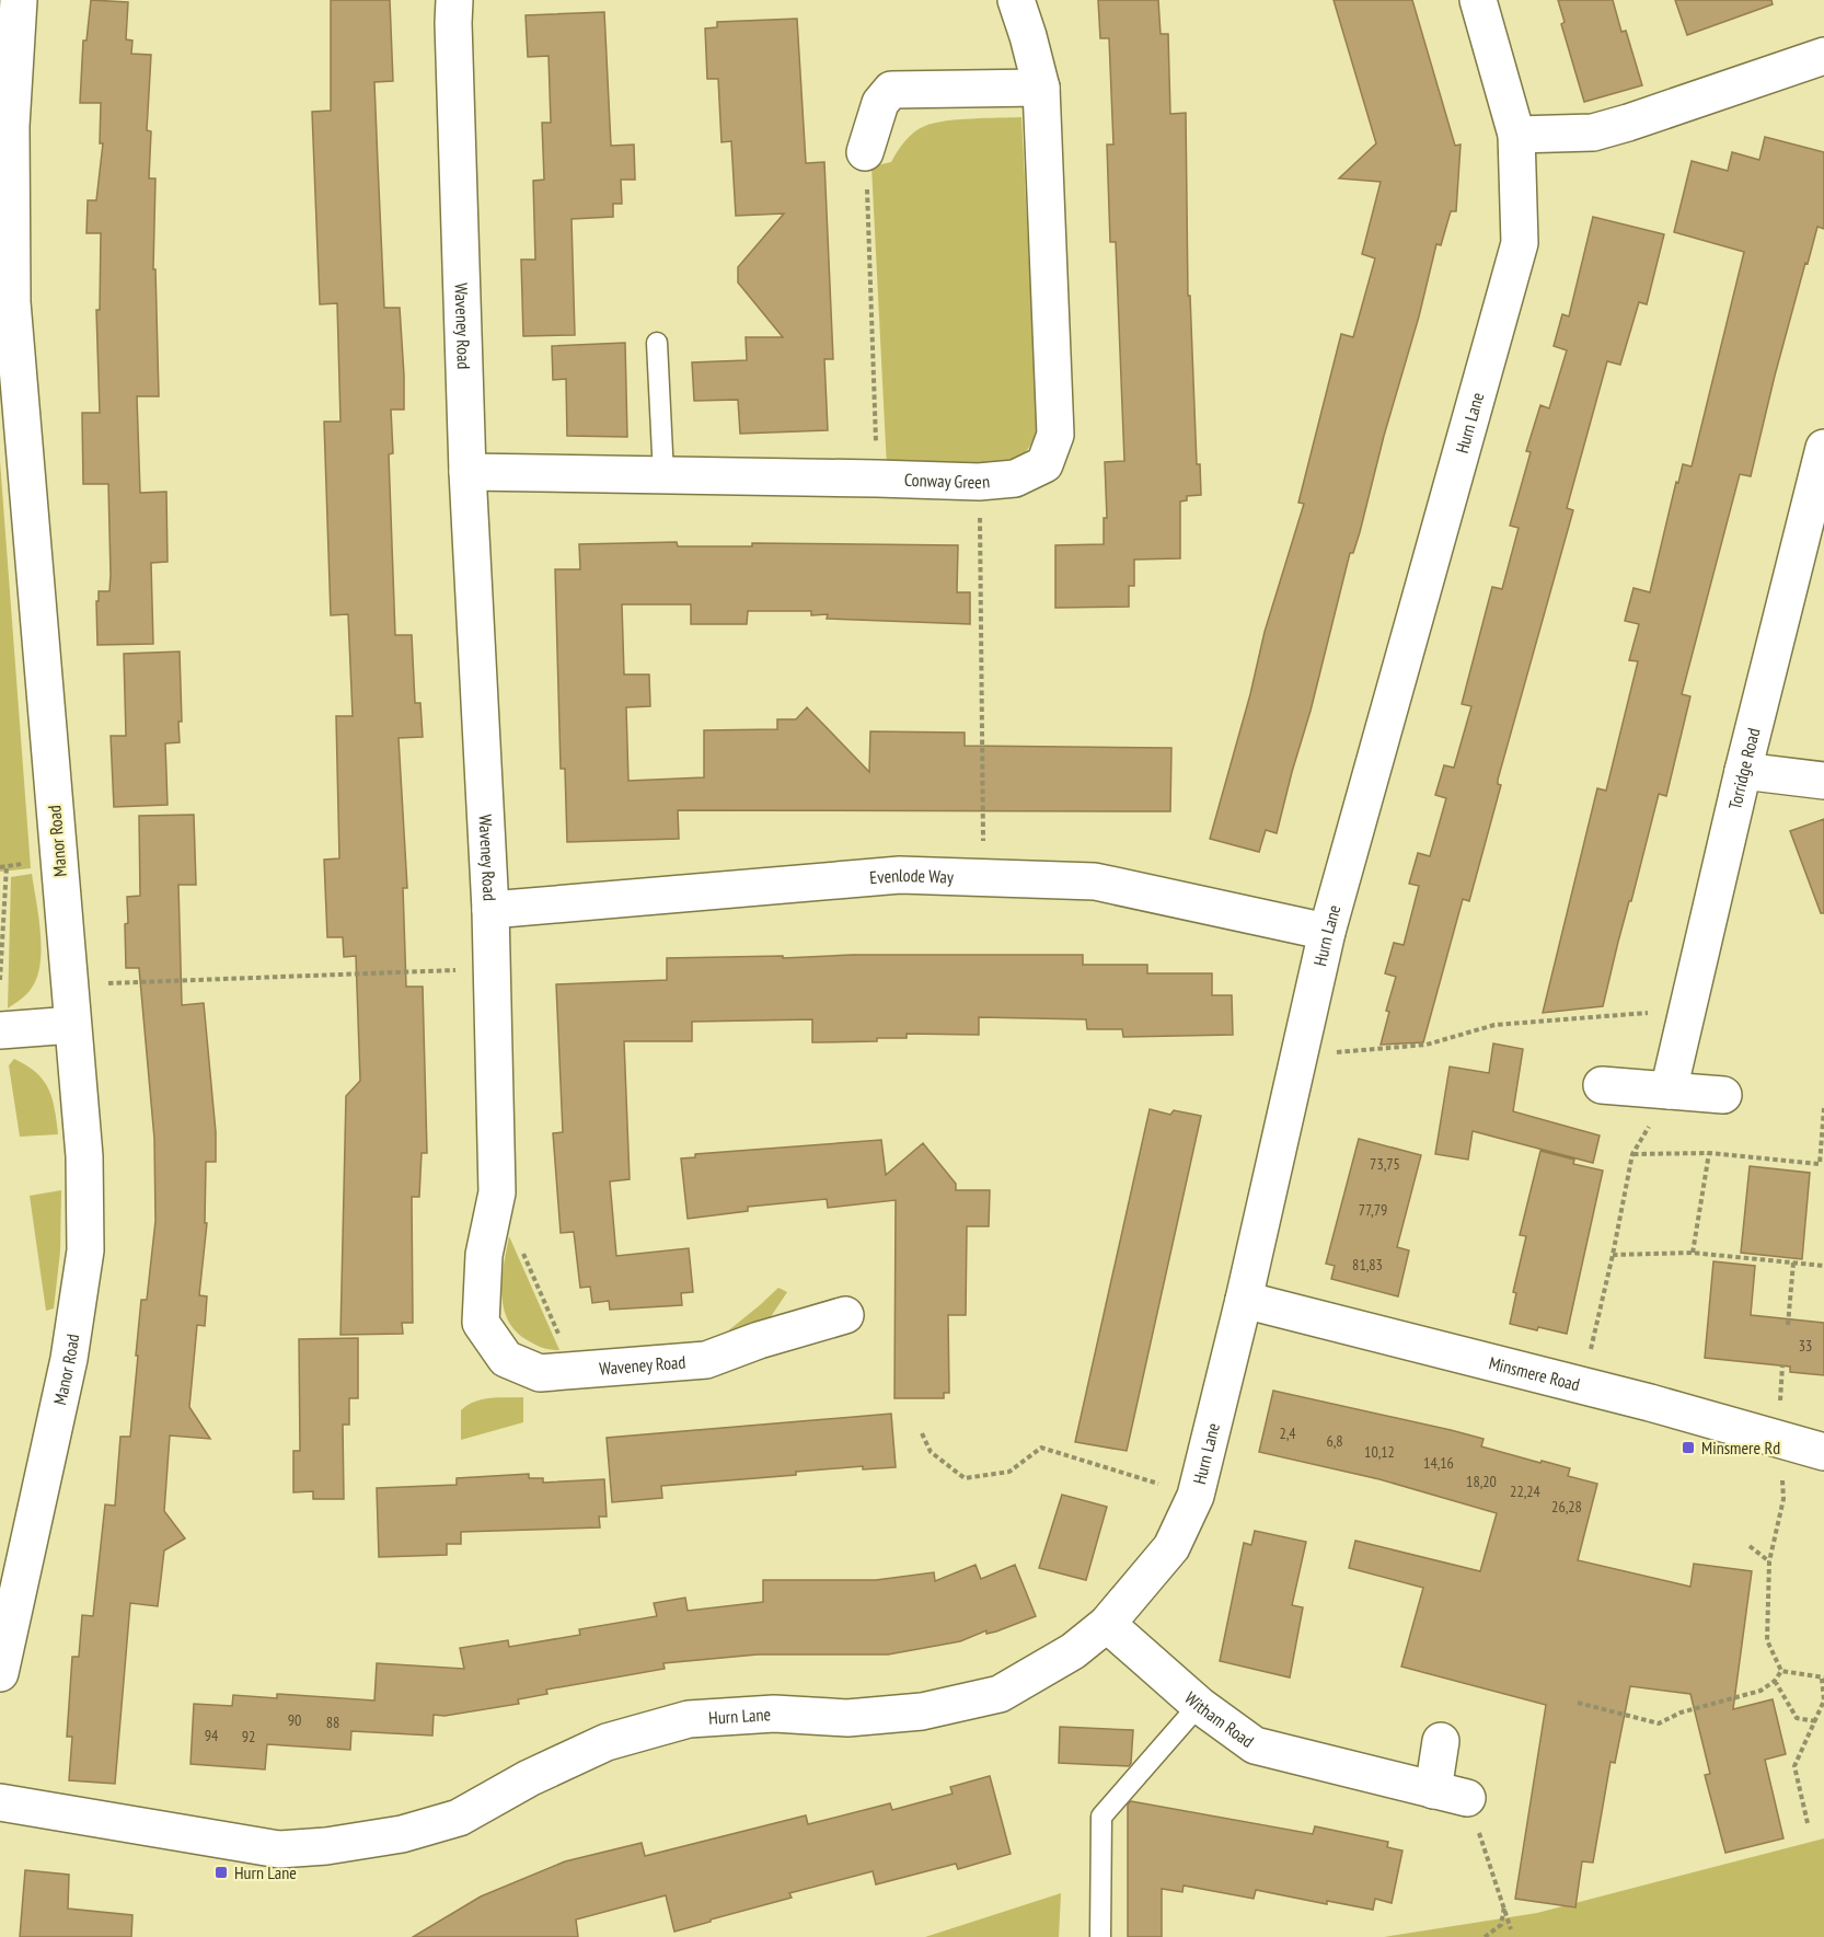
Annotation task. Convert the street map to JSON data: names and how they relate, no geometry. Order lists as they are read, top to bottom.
{
  "streets": {
    "street": [
      "Waveney Road",
      "Hurn Lane",
      "Conway Green",
      "Torridge Road",
      "Manor Road",
      "Evenlode Way",
      "Minsmere Road",
      "Witham Road"
    ]
  },
  "crossings": [
    ["Waveney Road", "Conway Green"],
    ["Waveney Road", "Evenlode Way"],
    ["Hurn Lane", "Evenlode Way"],
    ["Hurn Lane", "Minsmere Road"],
    ["Hurn Lane", "Witham Road"]
  ],
  "places": {
    "transit": ["Minsmere Rd", "Hurn Lane"]
  },
  "house_numbers": [
    "73,75",
    "77,79",
    "81,83",
    "33",
    "2,4",
    "6,8",
    "10,12",
    "14,16",
    "18,20",
    "22,24",
    "26,28",
    "90",
    "88",
    "94",
    "92"
  ]
}
